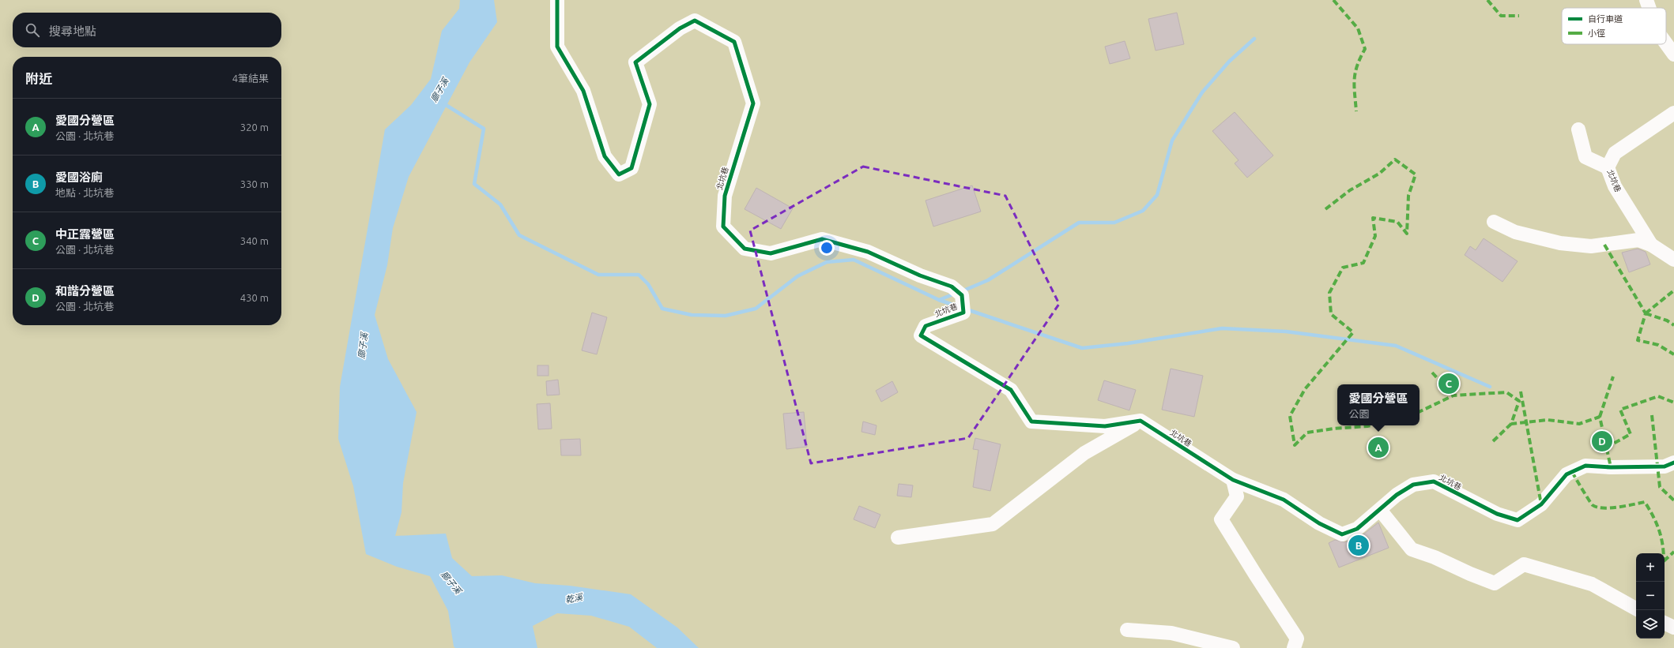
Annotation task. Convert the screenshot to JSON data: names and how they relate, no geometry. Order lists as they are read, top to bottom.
{
  "streets": {
    "street": ["北坑巷"]
  },
  "water": ["廍子溪", "乾溪"],
  "legend": ["自行車道", "小徑"],
  "page": {
    "search": "搜尋地點",
    "heading": ["附近", "4筆結果"],
    "list": [
      {
        "mark": "A",
        "name": "愛國分營區",
        "note": "公園 · 北坑巷",
        "value": "320 m"
      },
      {
        "mark": "B",
        "name": "愛國浴廁",
        "note": "地點 · 北坑巷",
        "value": "330 m"
      },
      {
        "mark": "C",
        "name": "中正露營區",
        "note": "公園 · 北坑巷",
        "value": "340 m"
      },
      {
        "mark": "D",
        "name": "和諧分營區",
        "note": "公園 · 北坑巷",
        "value": "430 m"
      }
    ],
    "pins": [
      "C",
      "D",
      "A",
      "B"
    ],
    "popup": ["愛國分營區", "公園"],
    "map_buttons": ["+", "−"]
  }
}
